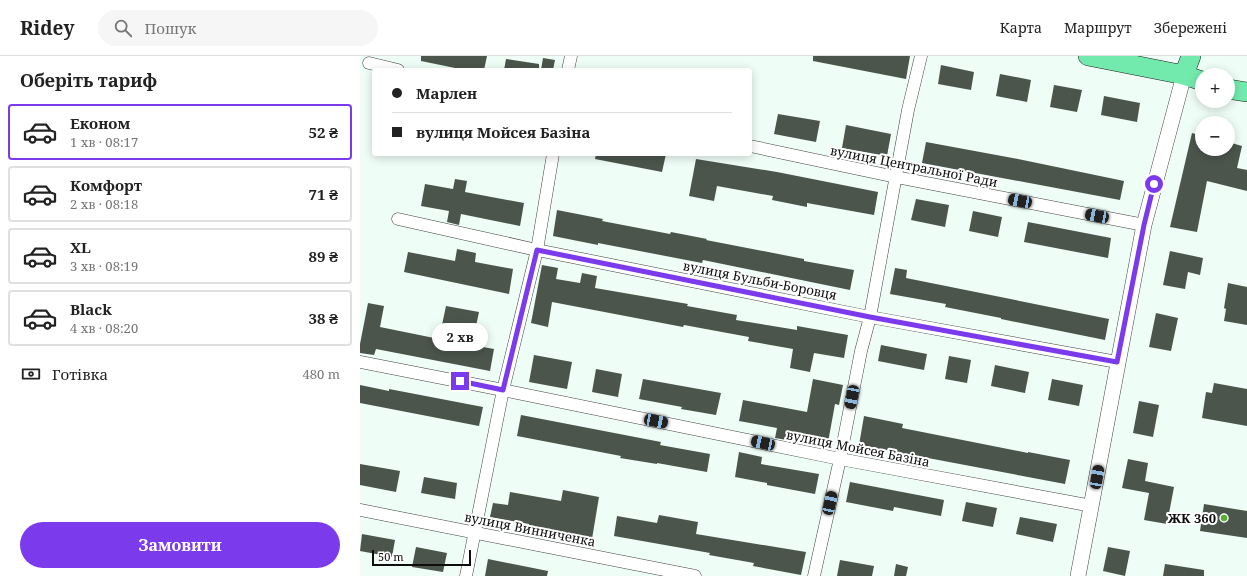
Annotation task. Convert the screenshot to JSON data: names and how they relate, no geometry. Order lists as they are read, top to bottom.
{
  "streets": {
    "street": [
      "вулиця Центральної Ради",
      "вулиця Бульби-Боровця",
      "вулиця Мойсея Базіна",
      "вулиця Винниченка"
    ]
  },
  "places": ["ЖК 360"],
  "scale_bar": "50 m",
  "page": {
    "header": "Ridey",
    "search": "Пошук",
    "nav": ["Карта", "Маршрут", "Збережені"],
    "heading": "Оберіть тариф",
    "map_buttons": ["+", "−"],
    "banner": ["Марлен", "вулиця Мойсея Базіна"],
    "list": [
      {
        "name": "Економ",
        "note": "1 хв · 08:17",
        "value": "52 ₴"
      },
      {
        "name": "Комфорт",
        "note": "2 хв · 08:18",
        "value": "71 ₴"
      },
      {
        "name": "XL",
        "note": "3 хв · 08:19",
        "value": "89 ₴"
      },
      {
        "name": "Black",
        "note": "4 хв · 08:20",
        "value": "38 ₴"
      }
    ],
    "bubble": "2 хв",
    "pay": ["Готівка", "480 m"],
    "buttons": "Замовити",
    "scale": "50 m"
  }
}
